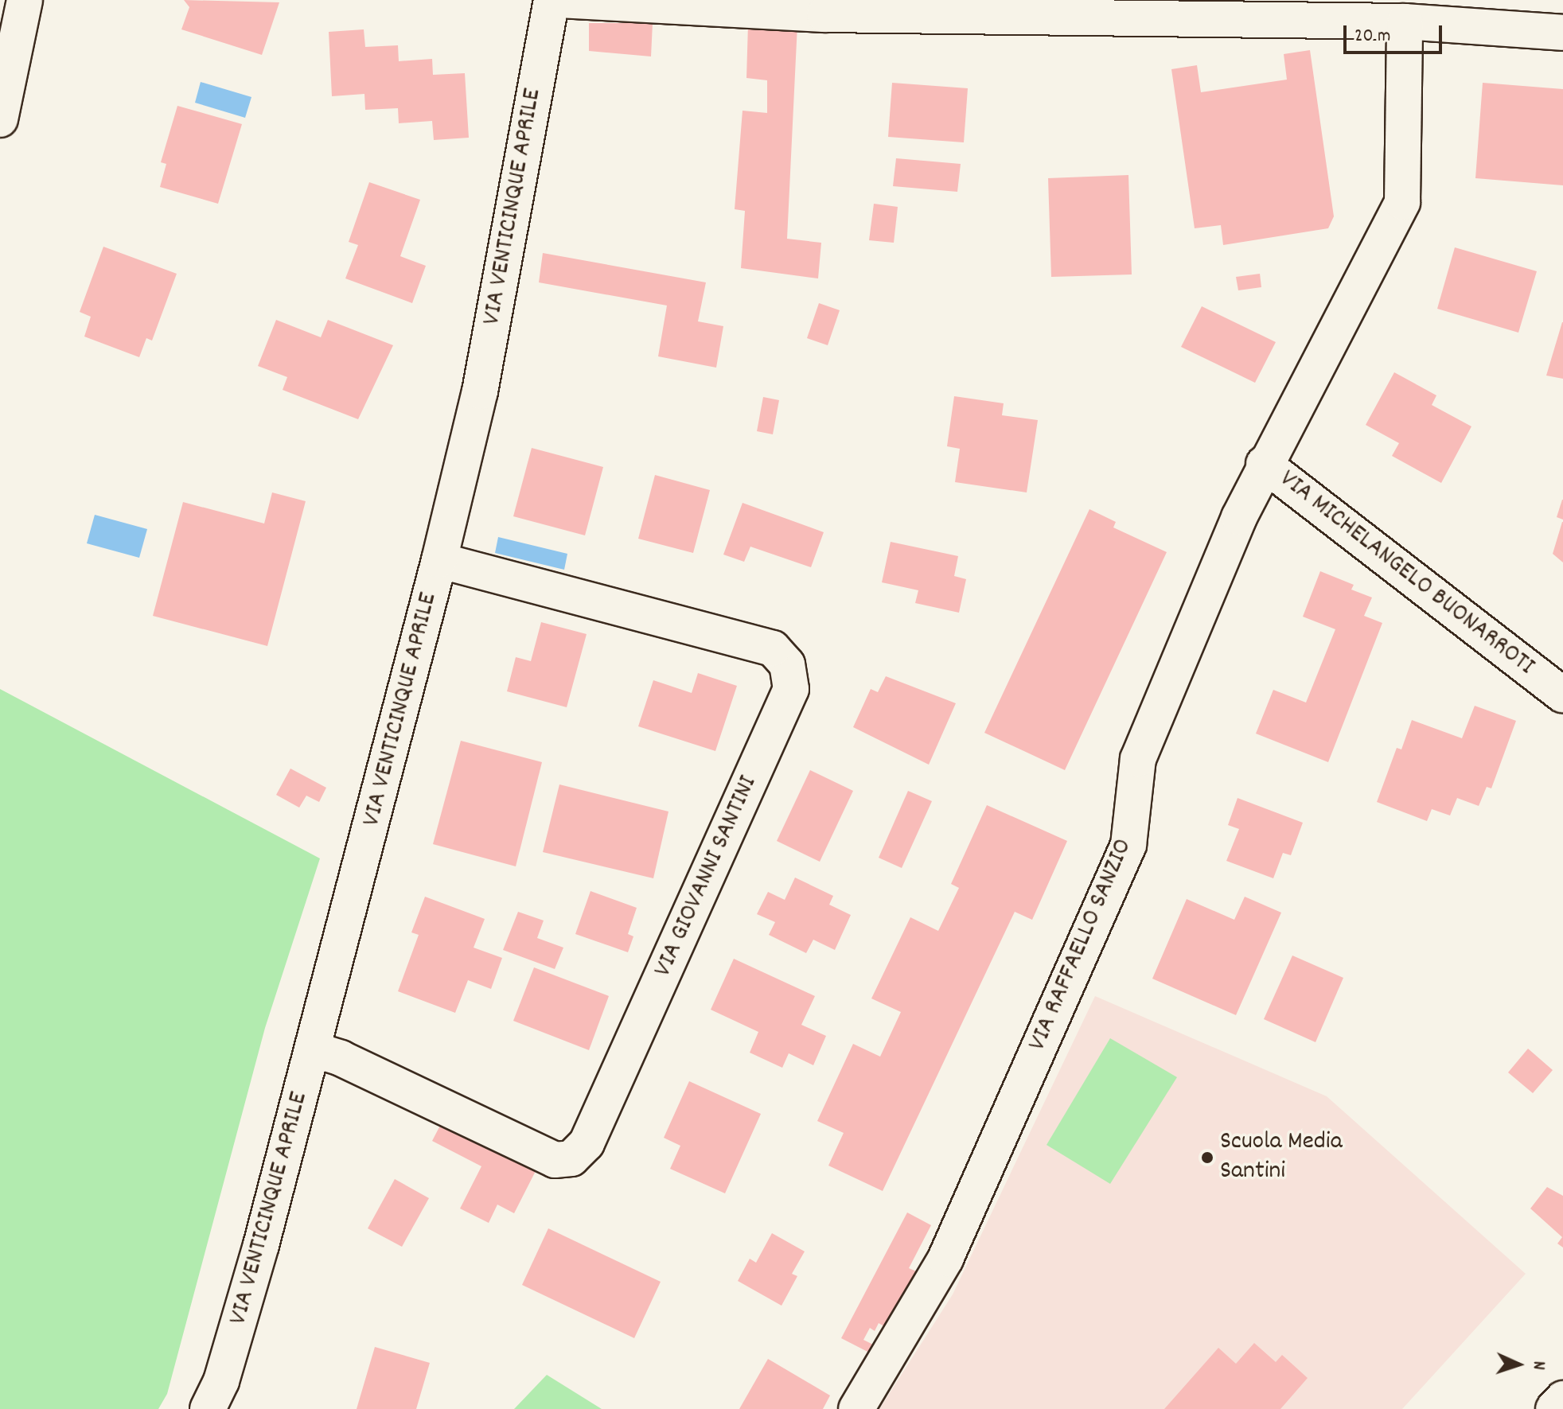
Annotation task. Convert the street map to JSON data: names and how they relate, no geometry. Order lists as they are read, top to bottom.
{
  "streets": {
    "street": [
      "VIA VENTICINQUE APRILE",
      "VIA MICHELANGELO BUONARROTI",
      "VIA GIOVANNI SANTINI",
      "VIA RAFFAELLO SANZIO"
    ]
  },
  "crossings": [
    ["VIA VENTICINQUE APRILE", "VIA GIOVANNI SANTINI"],
    ["VIA MICHELANGELO BUONARROTI", "VIA RAFFAELLO SANZIO"]
  ],
  "places": ["Scuola Media Santini"],
  "scale_bar": "20 m",
  "north": "right"
}
